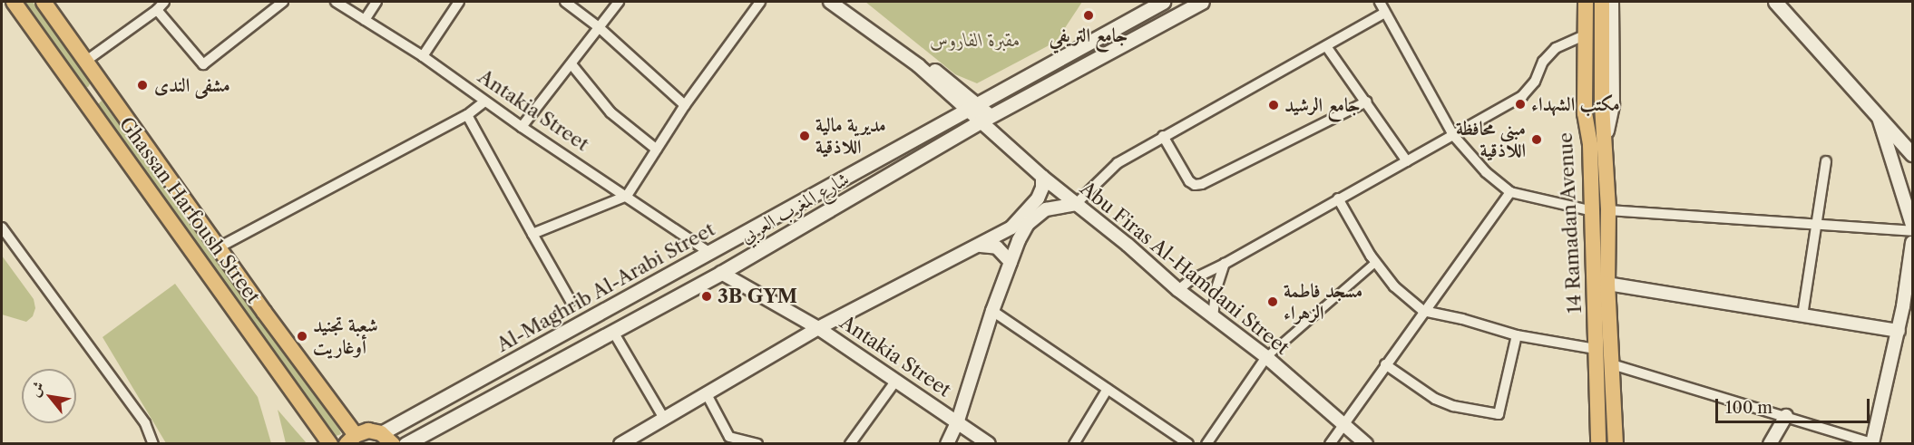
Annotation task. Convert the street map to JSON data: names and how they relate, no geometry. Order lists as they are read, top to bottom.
{
  "streets": {
    "main road": [
      "شارع المغرب العربي",
      "Ghassan Harfoush Street",
      "14 Ramadan Avenue",
      "Al-Maghrib Al-Arabi Street"
    ],
    "street": ["Antakia Street", "Abu Firas Al-Hamdani Street"]
  },
  "crossings": [
    ["Antakia Street", "شارع المغرب العربي"],
    ["Antakia Street", "Al-Maghrib Al-Arabi Street"],
    ["شارع المغرب العربي", "Abu Firas Al-Hamdani Street"],
    ["Abu Firas Al-Hamdani Street", "Al-Maghrib Al-Arabi Street"]
  ],
  "parks": ["مقبرة الفاروس"],
  "places": [
    "جامع التريفي",
    "مشفى الندى",
    "مكتب الشهداء",
    "جامع الرشيد",
    "مديرية مالية اللاذقية",
    "مبنى محافظة اللاذقية",
    "3B GYM",
    "مسجد فاطمة الزهراء",
    "شعبة تجنيد أوغاريت"
  ],
  "scale_bar": "100 m",
  "north": "top left"
}
